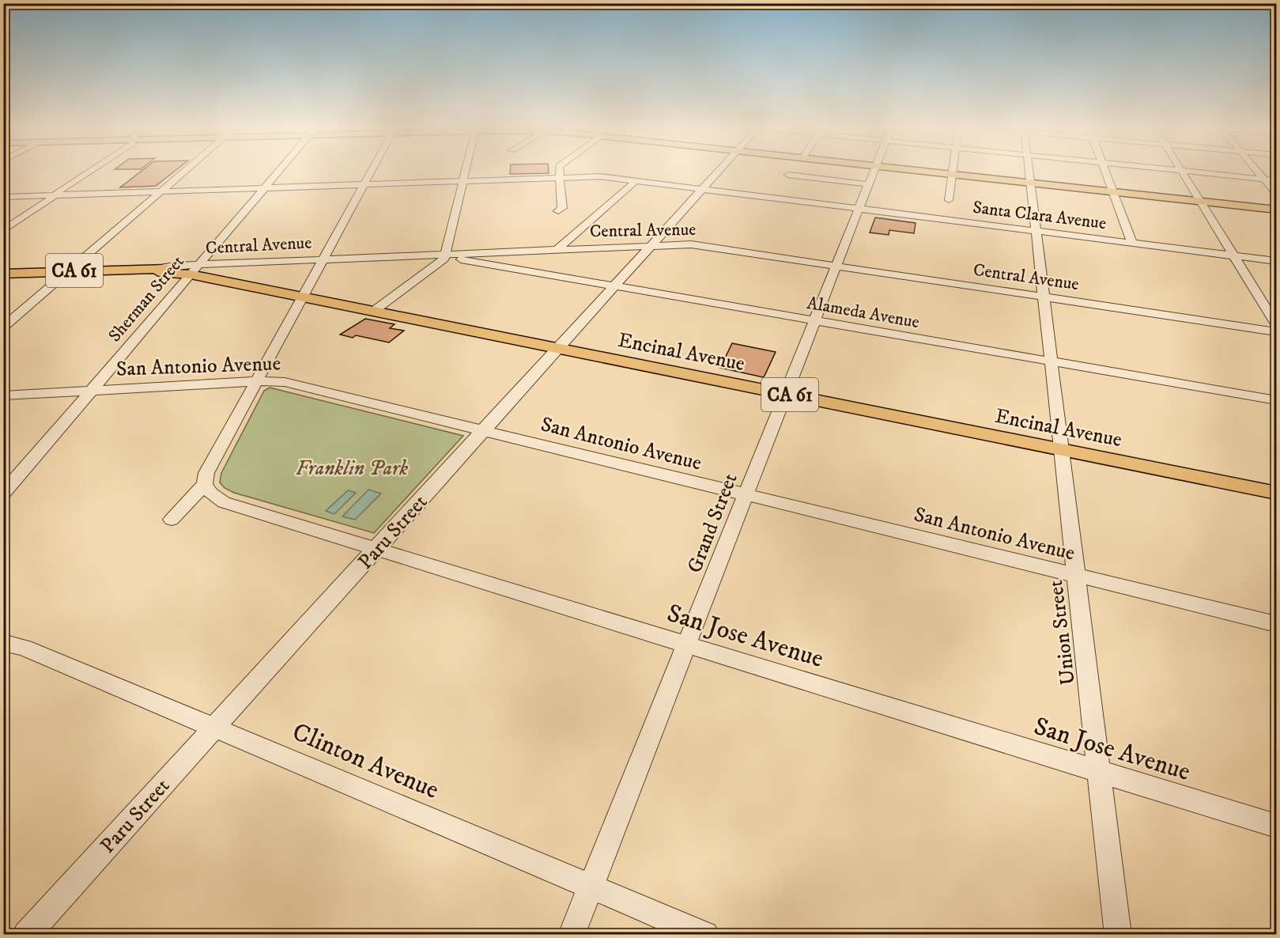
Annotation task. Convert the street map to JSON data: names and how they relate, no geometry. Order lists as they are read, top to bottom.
{
  "streets": {
    "main road": ["CA 61", "Encinal Avenue"],
    "street": [
      "Santa Clara Avenue",
      "Central Avenue",
      "Sherman Street",
      "Alameda Avenue",
      "San Antonio Avenue",
      "Grand Street",
      "Paru Street",
      "Union Street",
      "San Jose Avenue",
      "Clinton Avenue"
    ]
  },
  "crossings": [
    ["Santa Clara Avenue", "Sherman Street"],
    ["Santa Clara Avenue", "Grand Street"],
    ["Santa Clara Avenue", "Paru Street"],
    ["Santa Clara Avenue", "Union Street"],
    ["Central Avenue", "Sherman Street"],
    ["Central Avenue", "Alameda Avenue"],
    ["Central Avenue", "Encinal Avenue"],
    ["Central Avenue", "Grand Street"],
    ["Central Avenue", "Paru Street"],
    ["Central Avenue", "Union Street"],
    ["CA 61", "Encinal Avenue"],
    ["Sherman Street", "Encinal Avenue"],
    ["Sherman Street", "San Antonio Avenue"],
    ["Alameda Avenue", "Grand Street"],
    ["Alameda Avenue", "Paru Street"],
    ["Alameda Avenue", "Union Street"],
    ["Encinal Avenue", "Grand Street"],
    ["Encinal Avenue", "Paru Street"],
    ["Encinal Avenue", "Union Street"],
    ["San Antonio Avenue", "Grand Street"],
    ["San Antonio Avenue", "Paru Street"],
    ["San Antonio Avenue", "Union Street"],
    ["Grand Street", "San Jose Avenue"],
    ["Grand Street", "Clinton Avenue"],
    ["Paru Street", "San Jose Avenue"],
    ["Paru Street", "Clinton Avenue"],
    ["Union Street", "San Jose Avenue"]
  ],
  "parks": ["Franklin Park"]
}
